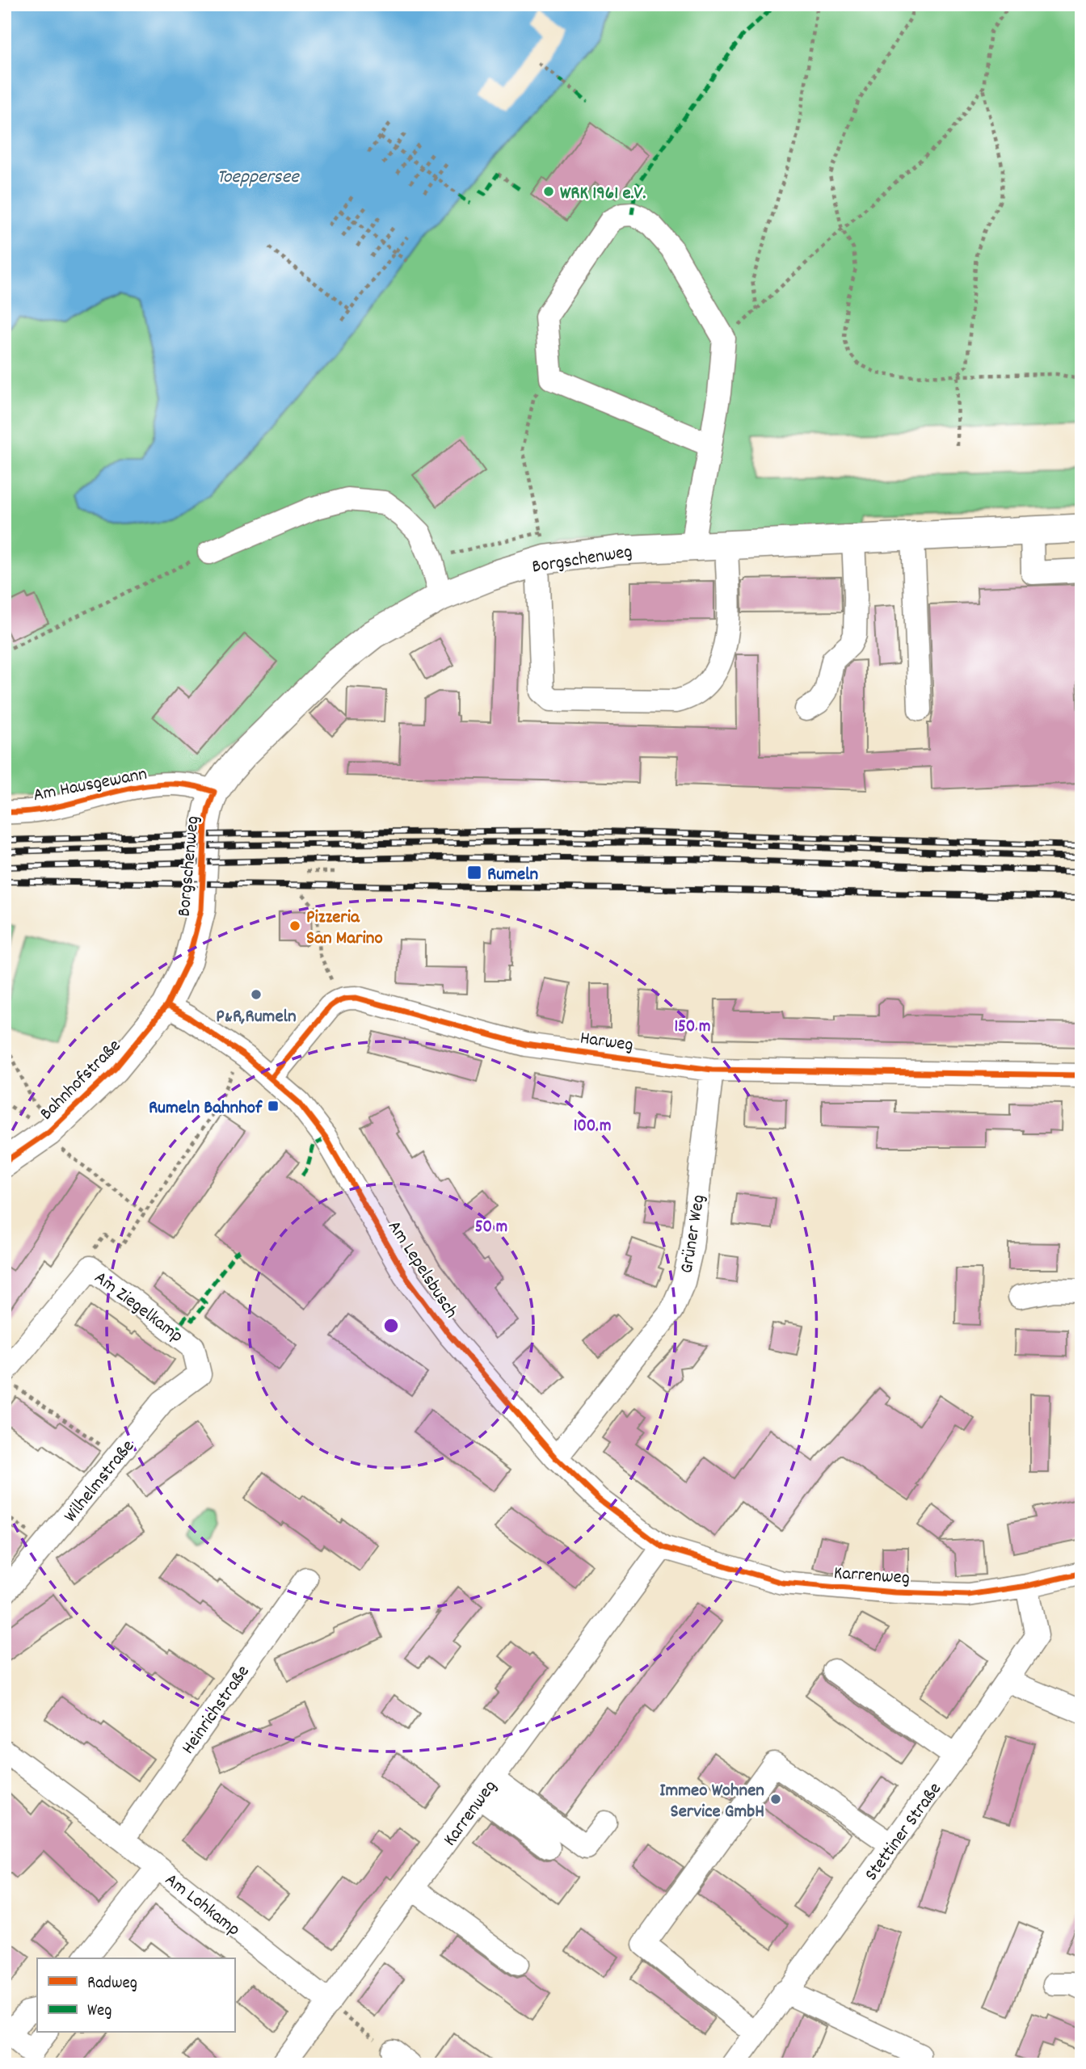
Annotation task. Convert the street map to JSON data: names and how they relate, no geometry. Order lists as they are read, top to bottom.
{
  "streets": {
    "main road": ["Borgschenweg", "Bahnhofstraße"],
    "street": [
      "Am Hausgewann",
      "Harweg",
      "Grüner Weg",
      "Am Lepelsbusch",
      "Am Ziegelkamp",
      "Wilhelmstraße",
      "Karrenweg",
      "Heinrichstraße",
      "Stettiner Straße",
      "Am Lohkamp"
    ]
  },
  "crossings": [
    ["Borgschenweg", "Am Hausgewann"],
    ["Borgschenweg", "Bahnhofstraße"],
    ["Borgschenweg", "Am Lepelsbusch"],
    ["Harweg", "Grüner Weg"],
    ["Bahnhofstraße", "Am Lepelsbusch"],
    ["Grüner Weg", "Am Lepelsbusch"],
    ["Am Lepelsbusch", "Karrenweg"],
    ["Am Ziegelkamp", "Wilhelmstraße"],
    ["Karrenweg", "Stettiner Straße"],
    ["Karrenweg", "Am Lohkamp"],
    ["Heinrichstraße", "Am Lohkamp"]
  ],
  "water": ["Toeppersee"],
  "places": {
    "other": [
      "WRK 1961 e.V.",
      "Pizzeria San Marino",
      "P&R,Rumeln",
      "Immeo Wohnen Service GmbH"
    ],
    "transit": ["Rumeln", "Rumeln Bahnhof"]
  },
  "legend": ["Radweg", "Weg"],
  "rings": ["150 m", "100 m", "50 m"]
}
